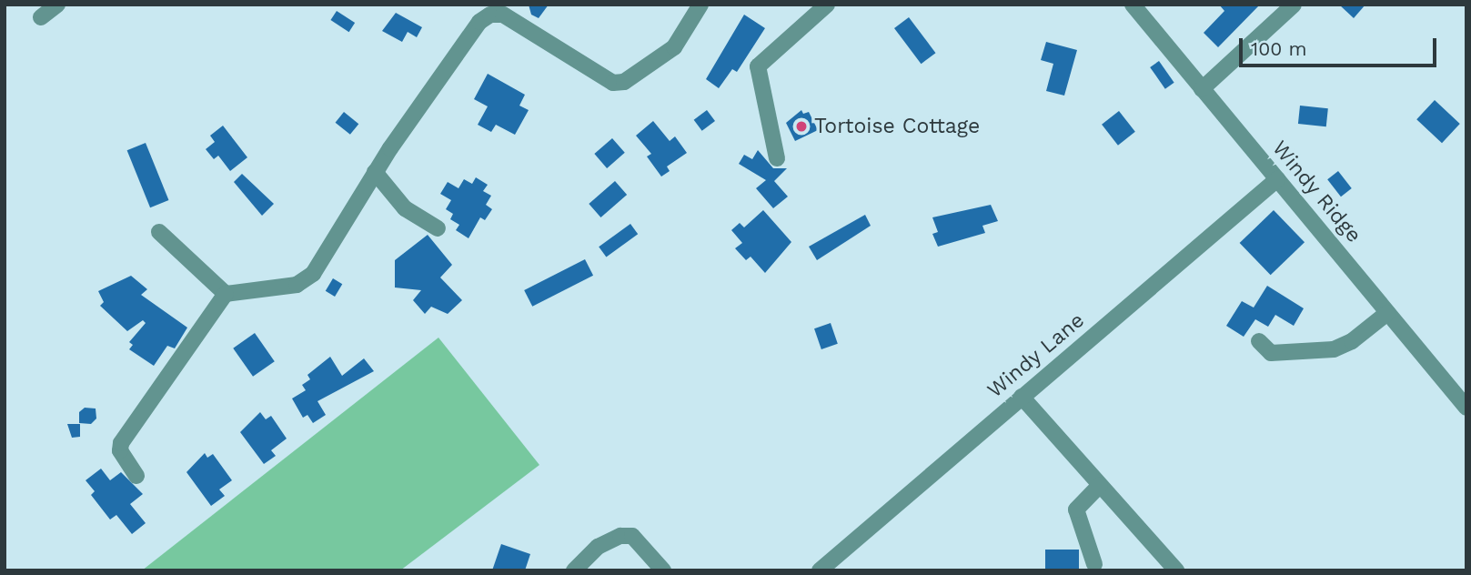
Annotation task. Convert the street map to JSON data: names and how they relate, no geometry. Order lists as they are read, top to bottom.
{
  "streets": {
    "street": ["Windy Ridge", "Windy Lane"]
  },
  "crossings": [
    ["Windy Ridge", "Windy Lane"]
  ],
  "places": ["Tortoise Cottage"],
  "scale_bar": "100 m"
}
